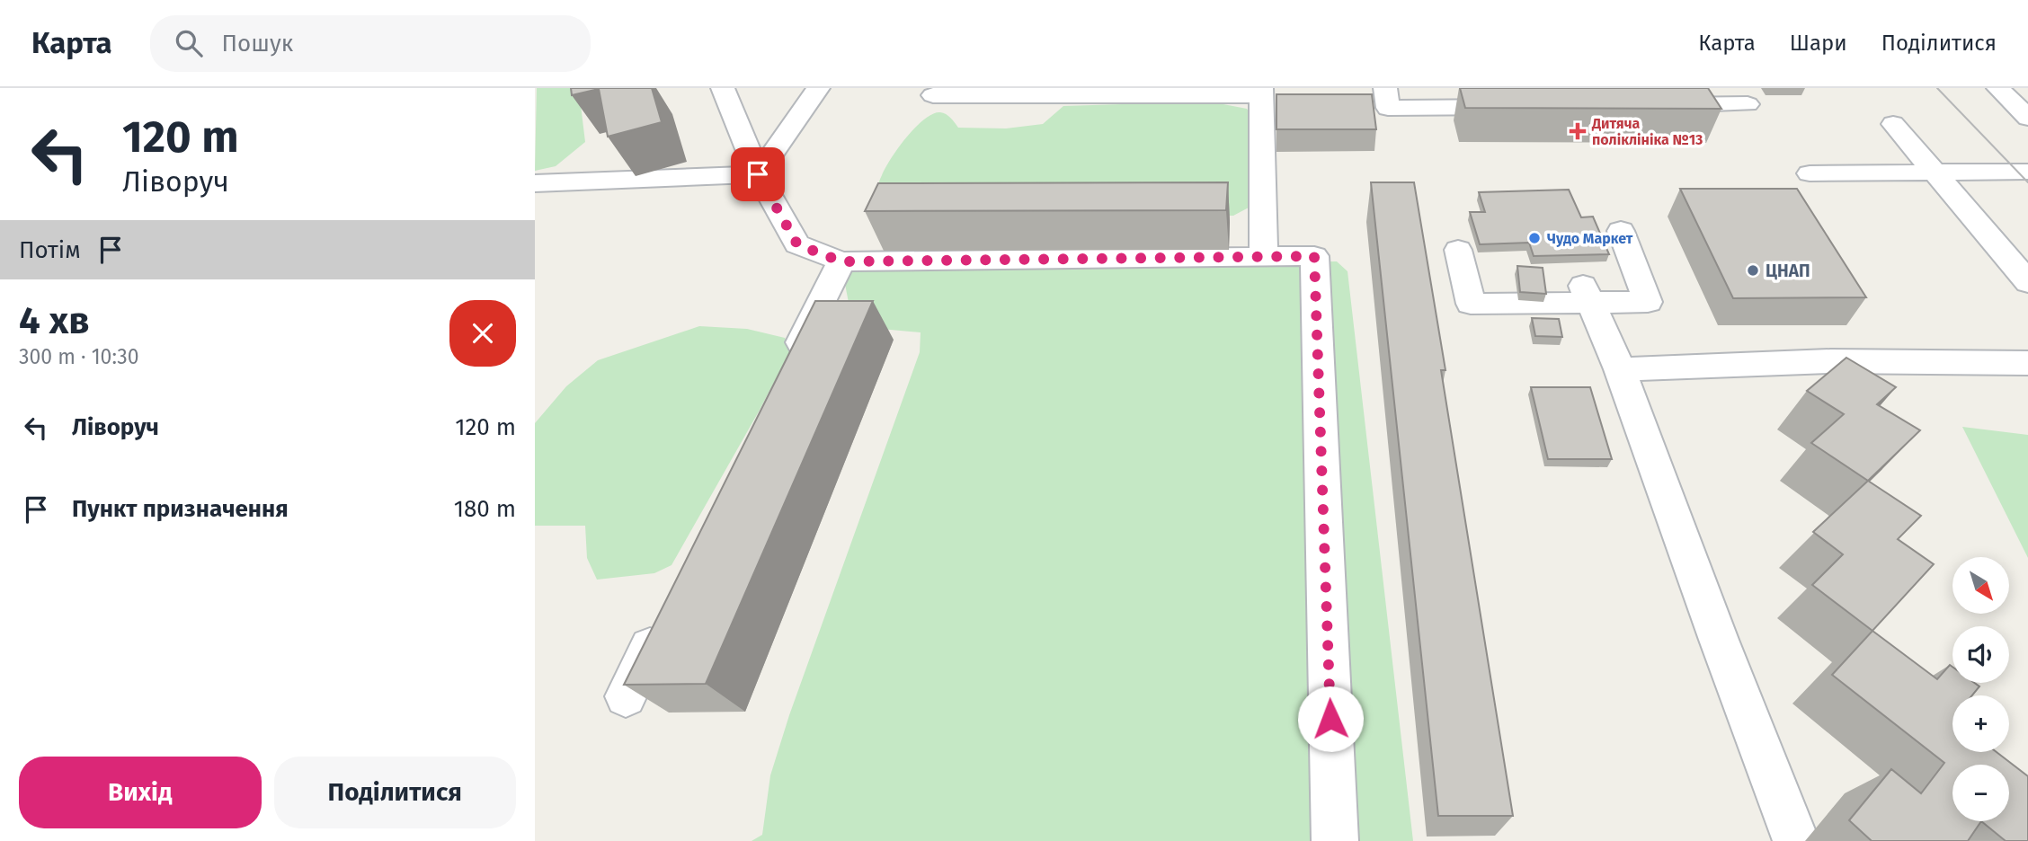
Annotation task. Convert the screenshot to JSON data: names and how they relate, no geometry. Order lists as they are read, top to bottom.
{
  "places": {
    "health": ["Дитяча поліклініка №13"],
    "other": ["Чудо Маркет", "ЦНАП"]
  },
  "north": "bottom right",
  "page": {
    "header": "Карта",
    "search": "Пошук",
    "nav": ["Карта", "Шари", "Поділитися"],
    "turn": ["120 m", "Ліворуч"],
    "then": "Потім",
    "heading": ["4 хв", "300 m · 10:30"],
    "list": [
      {
        "name": "Ліворуч",
        "value": "120 m"
      },
      {
        "name": "Пункт призначення",
        "value": "180 m"
      }
    ],
    "map_buttons": ["+", "−"],
    "buttons": ["Вихід", "Поділитися"]
  }
}
